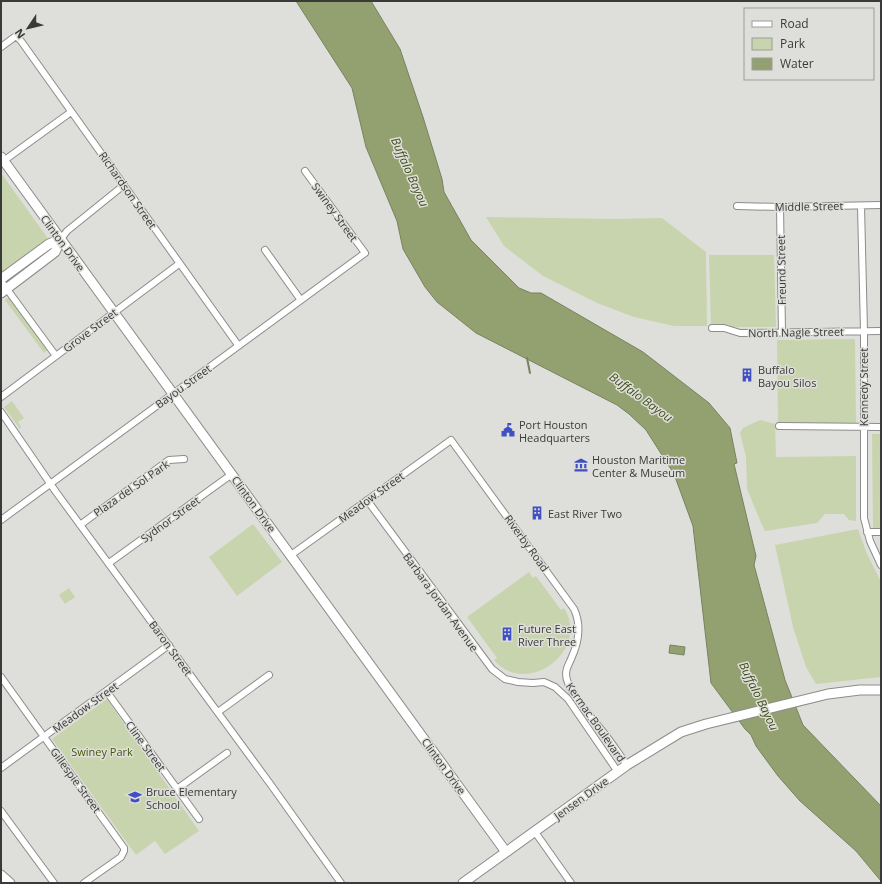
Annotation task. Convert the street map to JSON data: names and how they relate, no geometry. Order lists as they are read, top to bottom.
{
  "streets": {
    "main road": ["Clinton Drive", "Jensen Drive"],
    "street": [
      "Richardson Street",
      "Middle Street",
      "Swiney Street",
      "Freund Street",
      "Grove Street",
      "North Nagle Street",
      "Bayou Street",
      "Kennedy Street",
      "Plaza del Sol Park",
      "Meadow Street",
      "Sydnor Street",
      "Riverby Road",
      "Barbara Jordan Avenue",
      "Baron Street",
      "Kermac Boulevard",
      "Cline Street",
      "Gillespie Street"
    ]
  },
  "crossings": [
    ["Richardson Street", "Grove Street"],
    ["Richardson Street", "Bayou Street"],
    ["Middle Street", "Freund Street"],
    ["Middle Street", "Kennedy Street"],
    ["Swiney Street", "Bayou Street"],
    ["Clinton Drive", "Grove Street"],
    ["Clinton Drive", "Bayou Street"],
    ["Clinton Drive", "Meadow Street"],
    ["Clinton Drive", "Sydnor Street"],
    ["Clinton Drive", "Jensen Drive"],
    ["Freund Street", "North Nagle Street"],
    ["North Nagle Street", "Kennedy Street"],
    ["Bayou Street", "Baron Street"],
    ["Plaza del Sol Park", "Baron Street"],
    ["Meadow Street", "Riverby Road"],
    ["Meadow Street", "Barbara Jordan Avenue"],
    ["Meadow Street", "Baron Street"],
    ["Meadow Street", "Cline Street"],
    ["Meadow Street", "Gillespie Street"],
    ["Sydnor Street", "Baron Street"],
    ["Riverby Road", "Kermac Boulevard"],
    ["Barbara Jordan Avenue", "Kermac Boulevard"],
    ["Kermac Boulevard", "Jensen Drive"]
  ],
  "water": ["Buffalo Bayou"],
  "parks": ["Swiney Park"],
  "places": {
    "building": ["Buffalo Bayou Silos", "East River Two", "Future East River Three"],
    "public building": ["Port Houston Headquarters"],
    "museum": ["Houston Maritime Center & Museum"],
    "school or university": ["Bruce Elementary School"]
  },
  "legend": ["Road", "Park", "Water"],
  "north": "bottom left"
}
